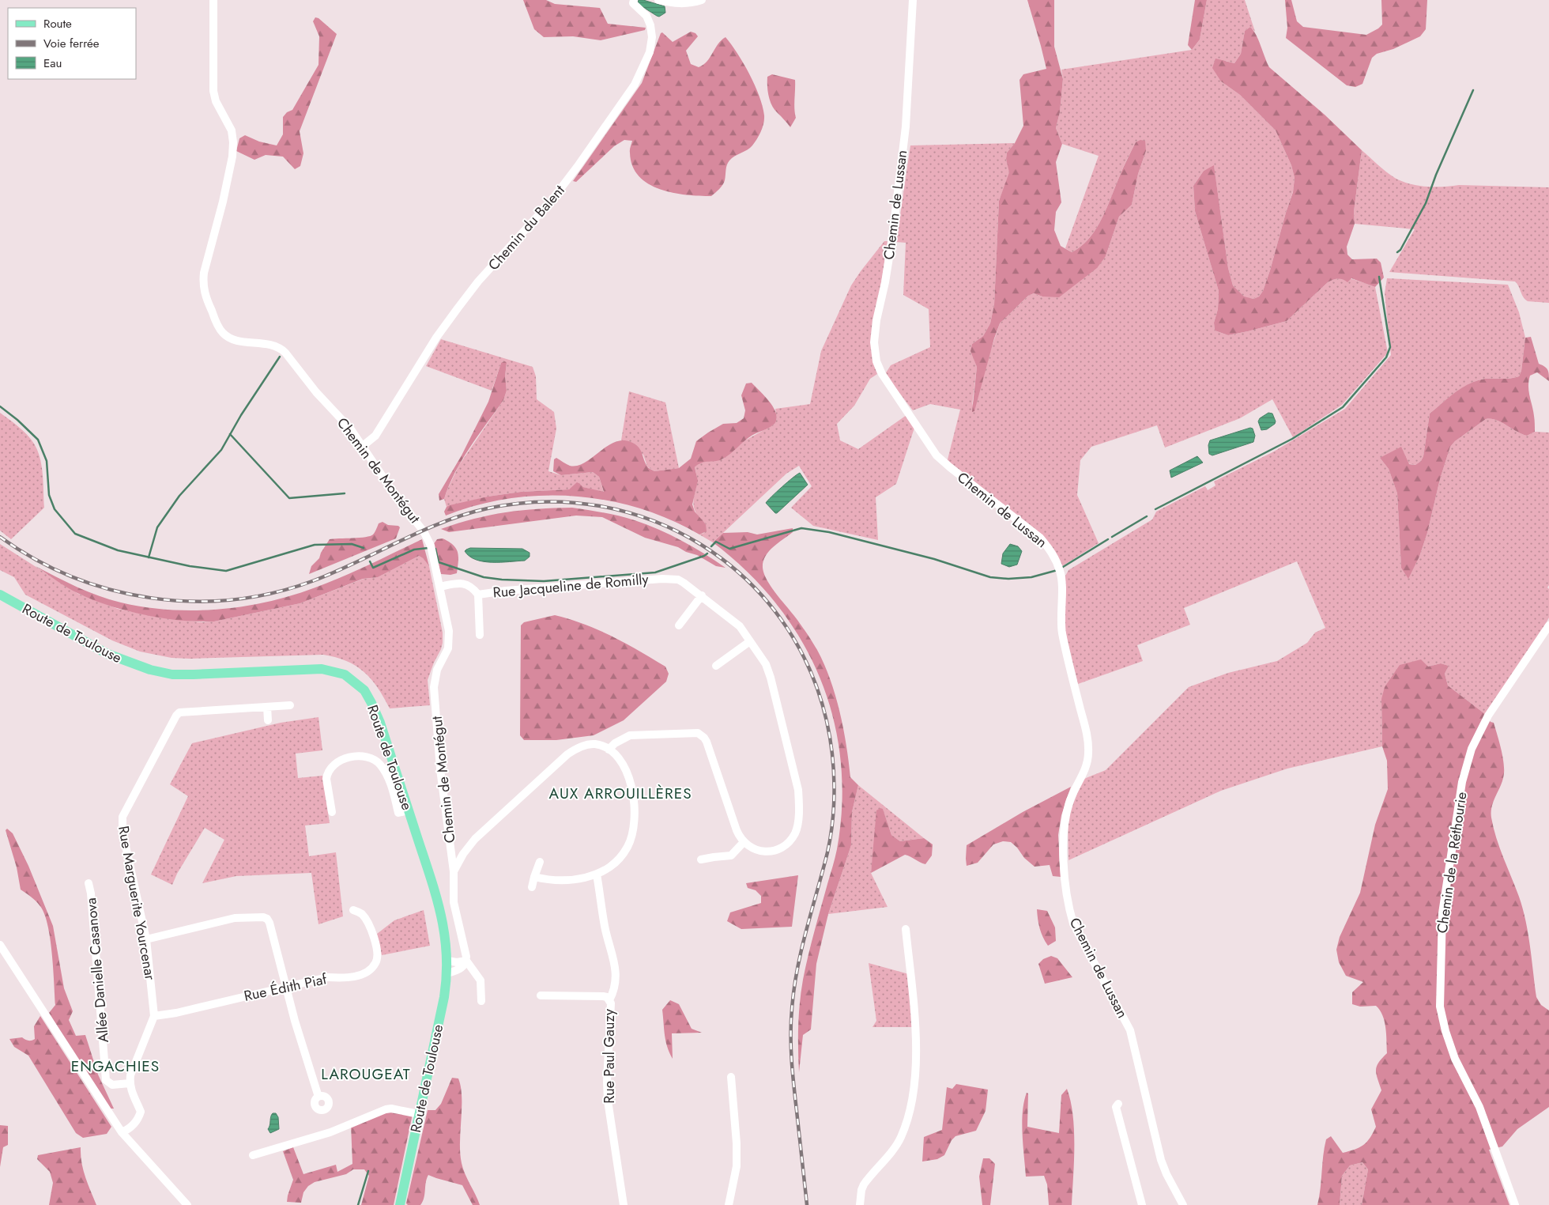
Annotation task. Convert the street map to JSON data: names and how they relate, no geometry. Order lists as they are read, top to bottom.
{
  "streets": {
    "main road": ["Route de Toulouse"],
    "street": [
      "Chemin de Lussan",
      "Chemin du Balent",
      "Chemin de Montégut",
      "Rue Jacqueline de Romilly",
      "Chemin de la Réthourie",
      "Rue Marguerite Yourcenar",
      "Allée Danielle Casanova",
      "Rue Édith Piaf",
      "Rue Paul Gauzy"
    ]
  },
  "crossings": [
    ["Chemin du Balent", "Chemin de Montégut"],
    ["Chemin de Montégut", "Rue Jacqueline de Romilly"],
    ["Rue Marguerite Yourcenar", "Allée Danielle Casanova"],
    ["Rue Marguerite Yourcenar", "Rue Édith Piaf"]
  ],
  "districts": ["AUX ARROUILLÈRES", "ENGACHIES", "LAROUGEAT"],
  "legend": ["Route", "Voie ferrée", "Eau"]
}
